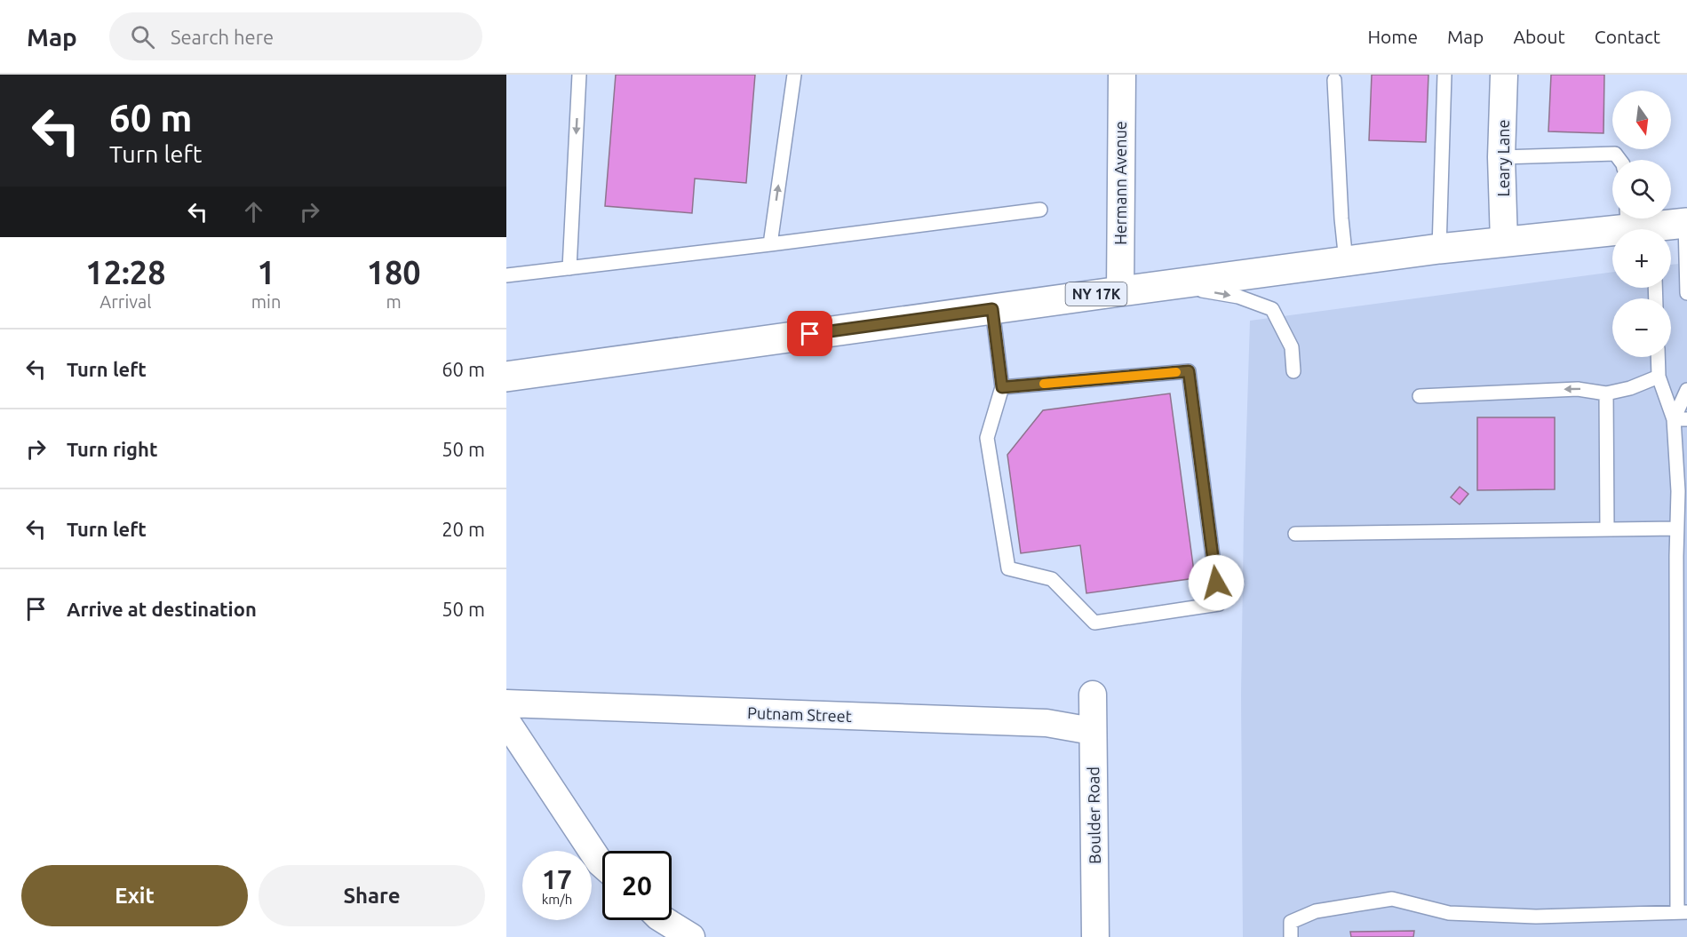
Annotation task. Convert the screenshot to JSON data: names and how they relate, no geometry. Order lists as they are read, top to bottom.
{
  "streets": {
    "main road": ["NY 17K"],
    "street": [
      "Leary Lane",
      "Hermann Avenue",
      "Putnam Street",
      "Boulder Road"
    ]
  },
  "crossings": [
    ["Leary Lane", "NY 17K"],
    ["Hermann Avenue", "NY 17K"],
    ["Putnam Street", "Boulder Road"]
  ],
  "north": "bottom",
  "page": {
    "header": "Map",
    "search": "Search here",
    "nav": [
      "Home",
      "Map",
      "About",
      "Contact"
    ],
    "turn": ["60 m", "Turn left"],
    "map_buttons": ["+", "−"],
    "eta": [
      "12:28",
      "Arrival",
      "1",
      "min",
      "180",
      "m"
    ],
    "list": [
      {
        "name": "Turn left",
        "value": "60 m"
      },
      {
        "name": "Turn right",
        "value": "50 m"
      },
      {
        "name": "Turn left",
        "value": "20 m"
      },
      {
        "name": "Arrive at destination",
        "value": "50 m"
      }
    ],
    "speed": "17 km/h",
    "limit": "20",
    "buttons": ["Exit", "Share"]
  }
}
